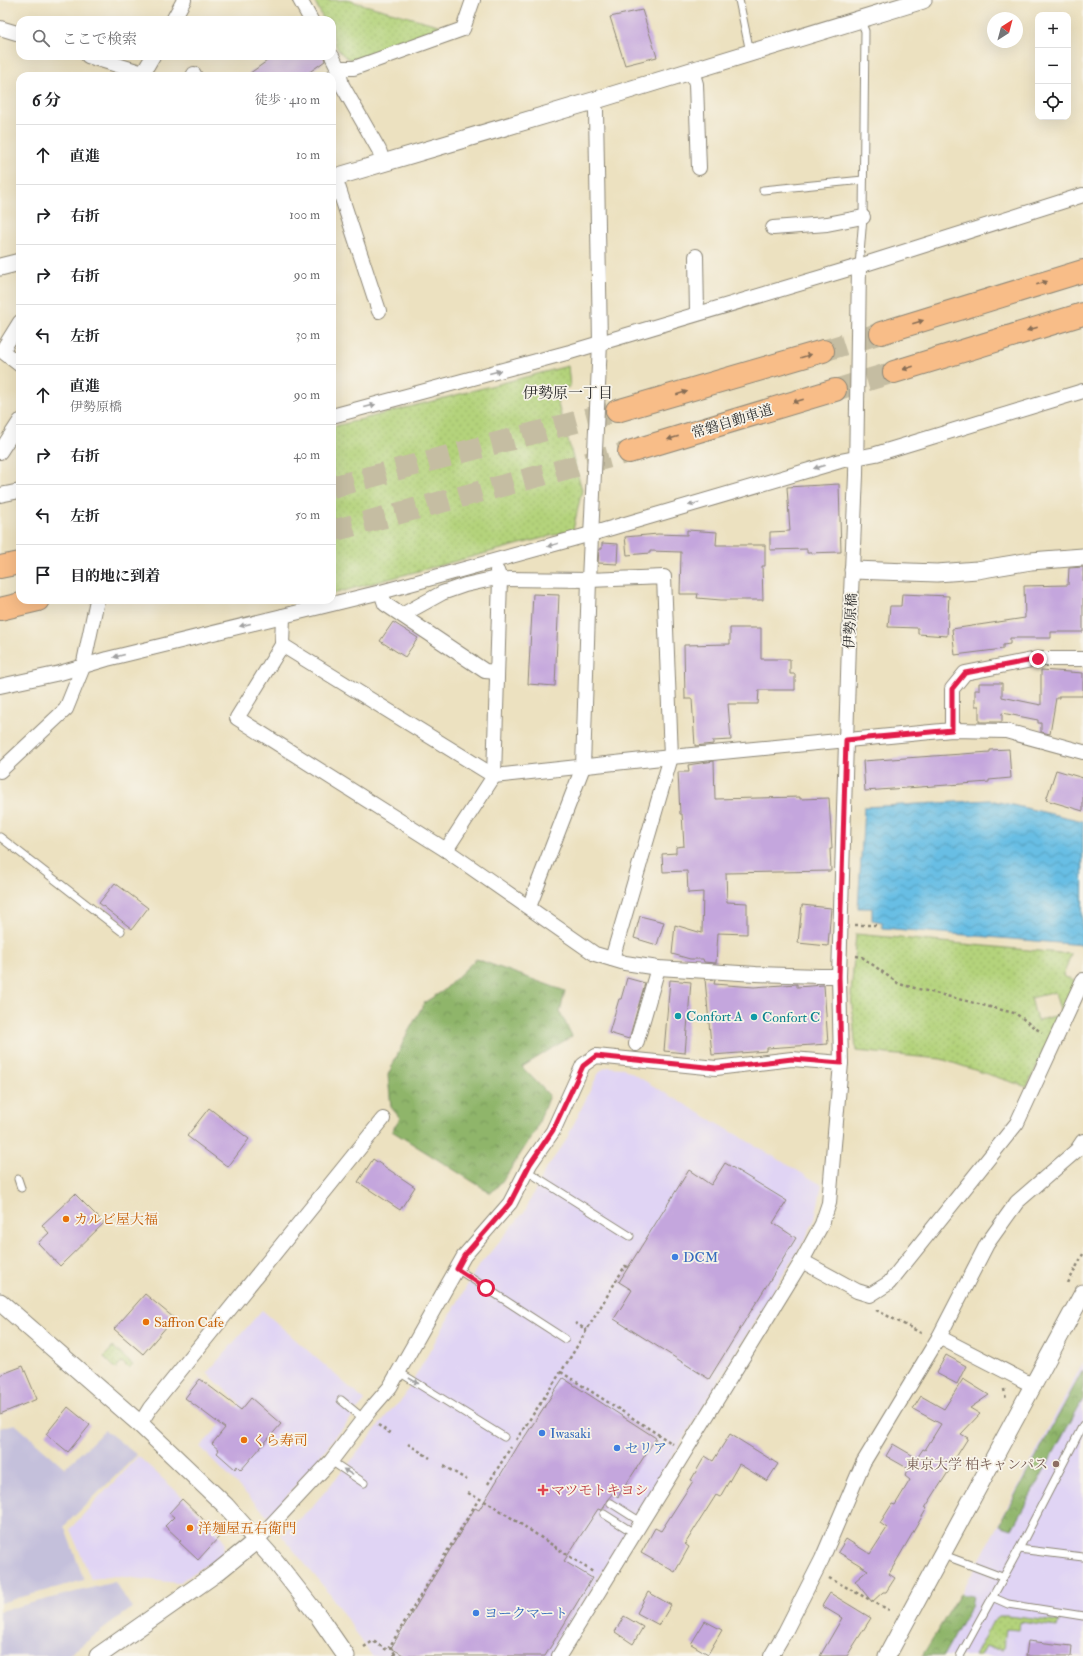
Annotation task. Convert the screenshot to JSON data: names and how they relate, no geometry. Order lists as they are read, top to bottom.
{
  "streets": {
    "highway": ["常磐自動車道"],
    "street": ["伊勢原橋"]
  },
  "districts": ["伊勢原一丁目"],
  "places": {
    "other": [
      "Confort A",
      "Confort C",
      "カルビ屋大福",
      "DCM",
      "Saffron Cafe",
      "Iwasaki",
      "くら寿司",
      "セリア",
      "東京大学 柏キャンパス",
      "洋麺屋五右衛門",
      "ヨークマート"
    ],
    "health": ["マツモトキヨシ"]
  },
  "north": "top right",
  "page": {
    "map_buttons": ["+", "−"],
    "search": "ここで検索",
    "heading": ["6 分", "徒歩 · 410 m"],
    "list": [
      ["直進", "10 m"],
      ["右折", "100 m"],
      ["右折", "90 m"],
      ["左折", "30 m"],
      ["直進", "伊勢原橋", "90 m"],
      ["右折", "40 m"],
      ["左折", "50 m"],
      "目的地に到着"
    ]
  }
}
